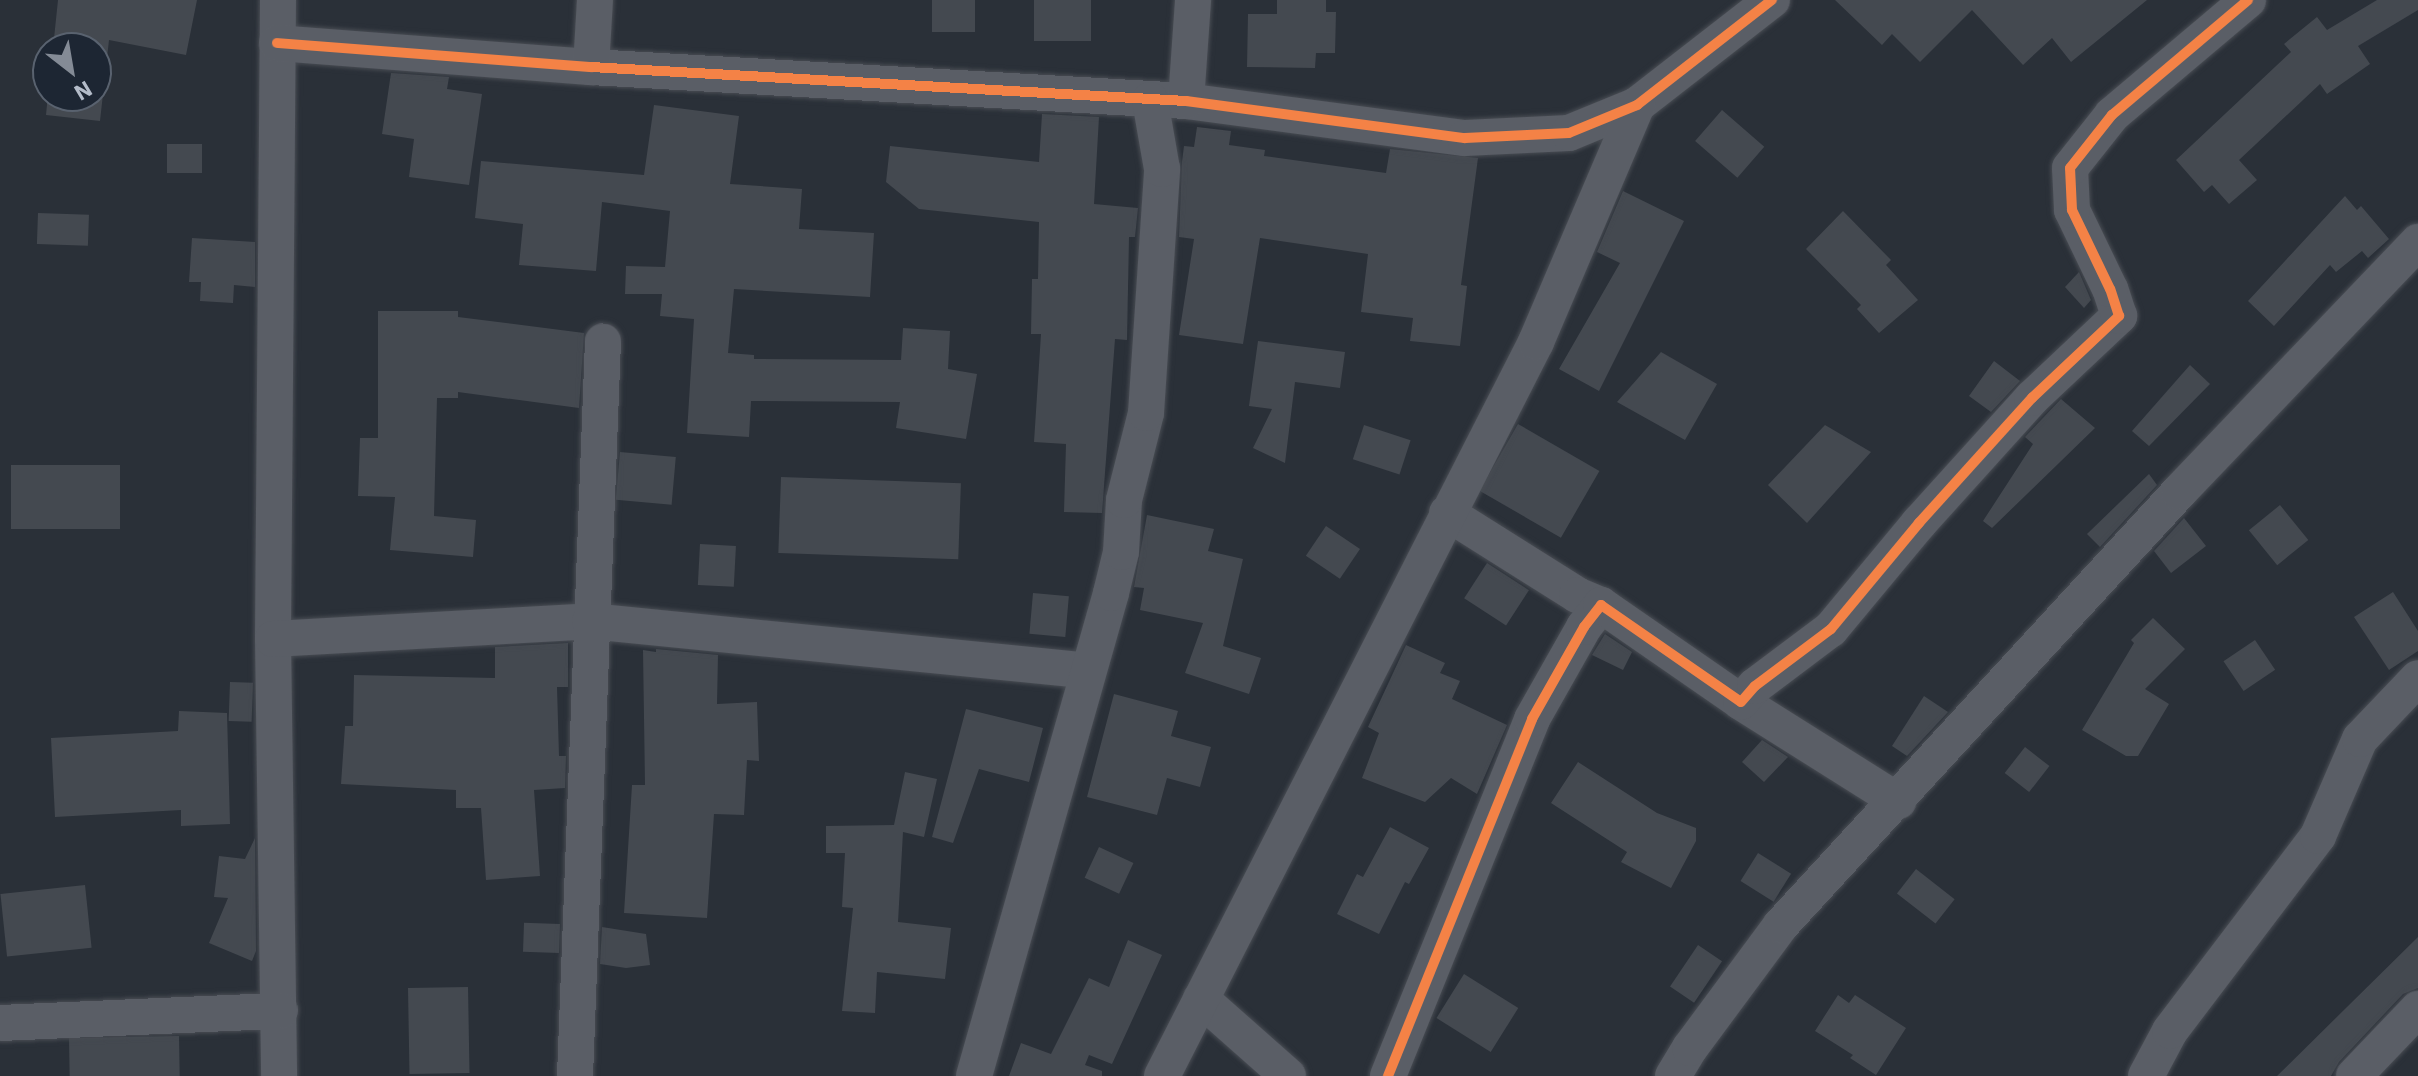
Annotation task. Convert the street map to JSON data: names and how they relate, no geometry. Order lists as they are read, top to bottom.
{
  "north": "bottom right"
}
